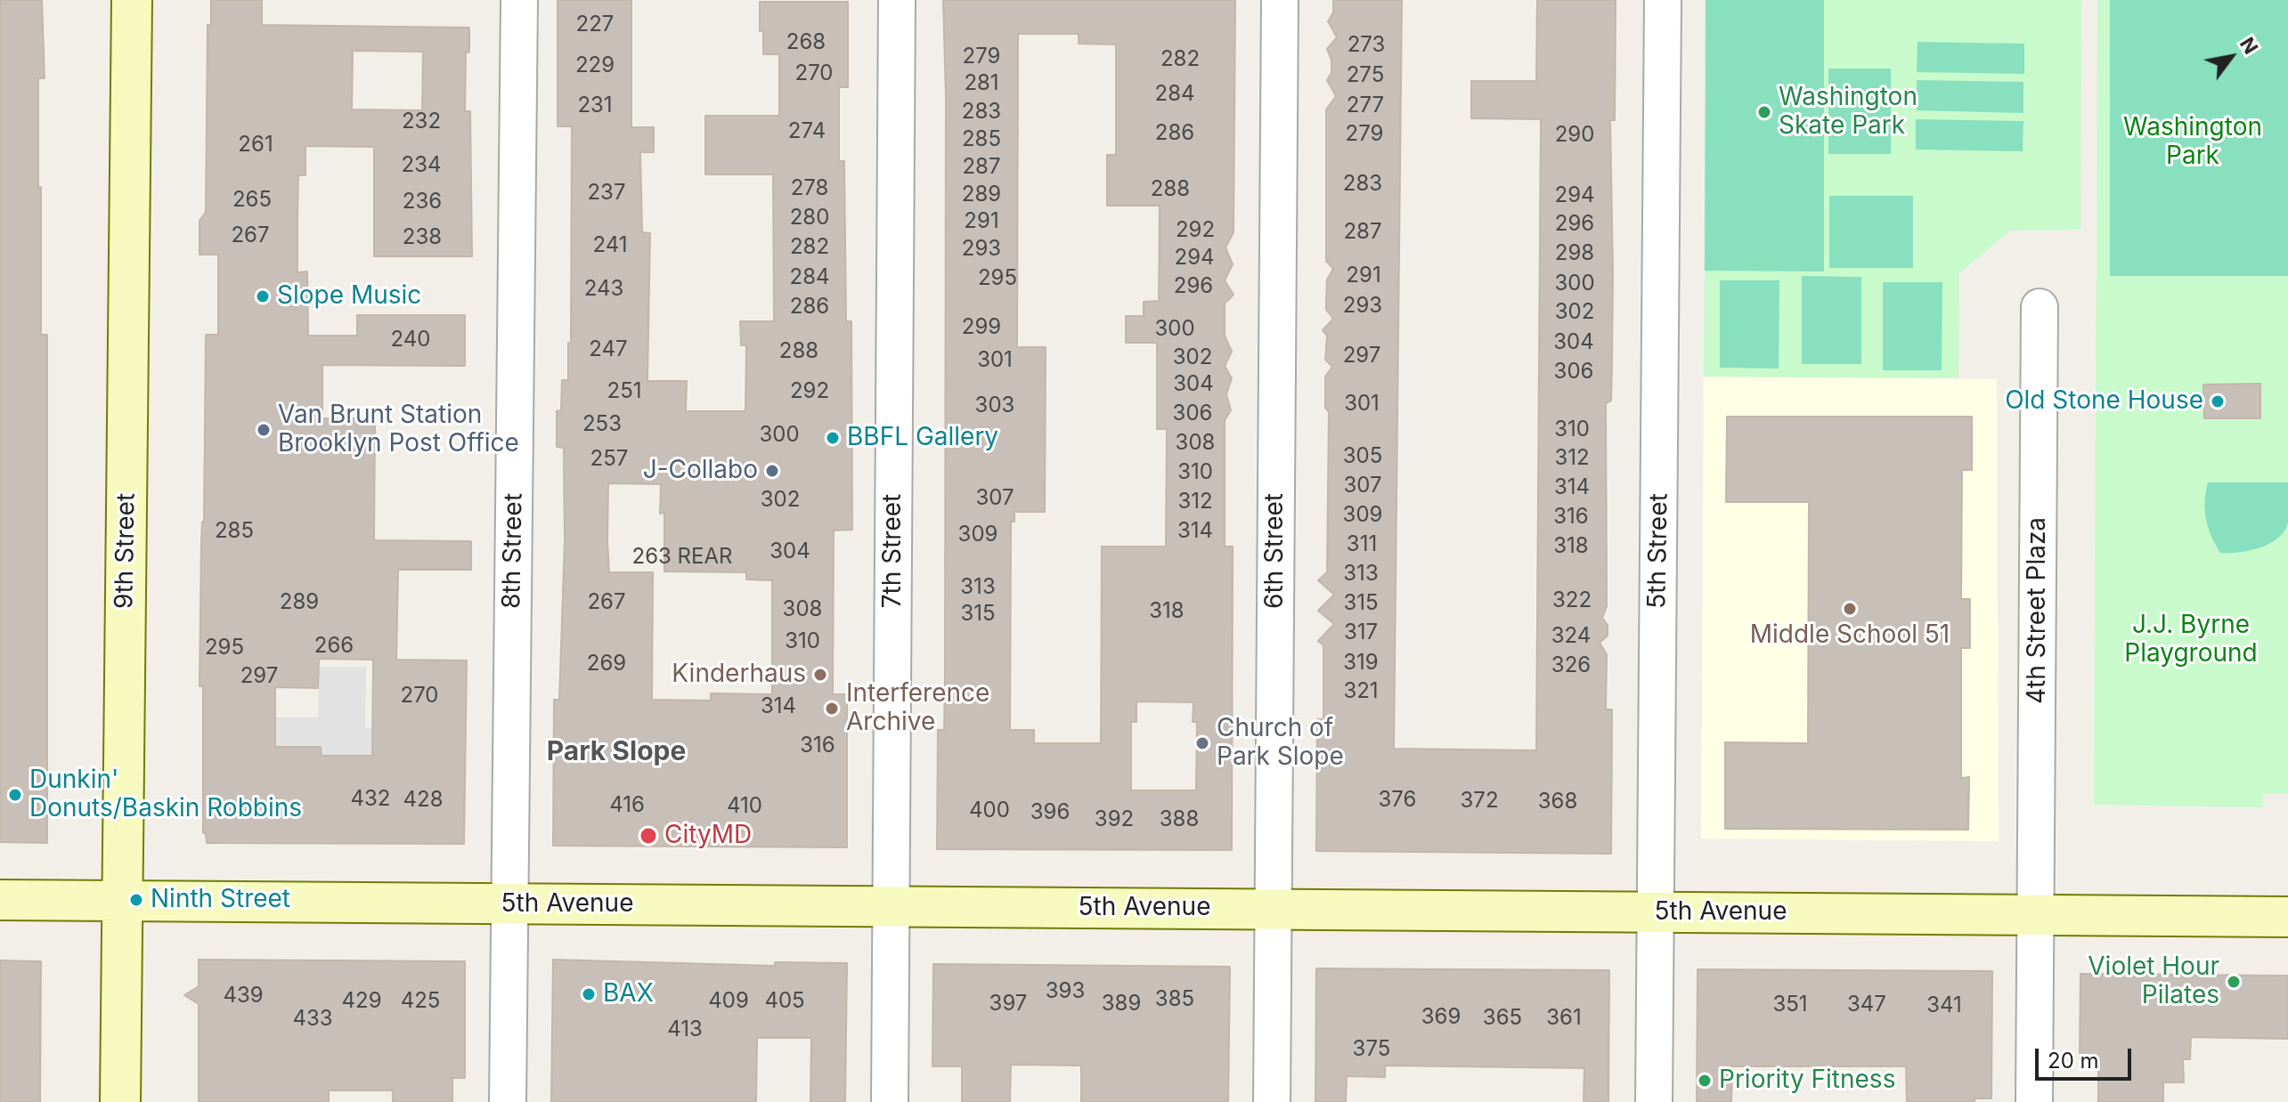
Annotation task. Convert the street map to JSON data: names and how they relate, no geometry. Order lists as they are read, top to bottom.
{
  "streets": {
    "street": [
      "9th Street",
      "8th Street",
      "7th Street",
      "6th Street",
      "5th Street",
      "4th Street Plaza",
      "5th Avenue"
    ]
  },
  "crossings": [
    ["9th Street", "5th Avenue"],
    ["8th Street", "5th Avenue"],
    ["7th Street", "5th Avenue"],
    ["6th Street", "5th Avenue"],
    ["5th Street", "5th Avenue"],
    ["4th Street Plaza", "5th Avenue"]
  ],
  "districts": ["Park Slope"],
  "parks": ["Washington Park", "J.J. Byrne Playground"],
  "places": [
    "Washington Skate Park",
    "Slope Music",
    "Old Stone House",
    "Van Brunt Station Brooklyn Post Office",
    "BBFL Gallery",
    "J-Collabo",
    "Middle School 51",
    "Kinderhaus",
    "Interference Archive",
    "Church of Park Slope",
    "Dunkin' Donuts/Baskin Robbins",
    "CityMD",
    "Ninth Street",
    "Violet Hour Pilates",
    "BAX",
    "Priority Fitness"
  ],
  "house_numbers": [
    "227",
    "268",
    "273",
    "279",
    "282",
    "229",
    "270",
    "275",
    "281",
    "284",
    "231",
    "277",
    "283",
    "232",
    "274",
    "286",
    "279",
    "290",
    "285",
    "261",
    "234",
    "287",
    "283",
    "278",
    "288",
    "237",
    "289",
    "294",
    "265",
    "236",
    "280",
    "291",
    "296",
    "292",
    "287",
    "267",
    "238",
    "241",
    "282",
    "293",
    "298",
    "294",
    "291",
    "284",
    "295",
    "300",
    "296",
    "243",
    "293",
    "286",
    "302",
    "299",
    "300",
    "240",
    "304",
    "247",
    "288",
    "297",
    "302",
    "301",
    "306",
    "304",
    "251",
    "292",
    "301",
    "303",
    "306",
    "253",
    "310",
    "300",
    "308",
    "305",
    "312",
    "257",
    "310",
    "307",
    "314",
    "307",
    "302",
    "312",
    "309",
    "316",
    "285",
    "314",
    "309",
    "311",
    "318",
    "304",
    "263 REAR",
    "313",
    "313",
    "322",
    "289",
    "267",
    "315",
    "308",
    "318",
    "315",
    "317",
    "324",
    "310",
    "266",
    "295",
    "319",
    "269",
    "326",
    "297",
    "321",
    "270",
    "314",
    "316",
    "432",
    "428",
    "376",
    "372",
    "368",
    "416",
    "410",
    "400",
    "396",
    "392",
    "388",
    "393",
    "439",
    "385",
    "429",
    "425",
    "409",
    "405",
    "397",
    "389",
    "351",
    "347",
    "341",
    "369",
    "365",
    "361",
    "433",
    "413",
    "375"
  ],
  "scale_bar": "20 m",
  "north": "top right"
}
